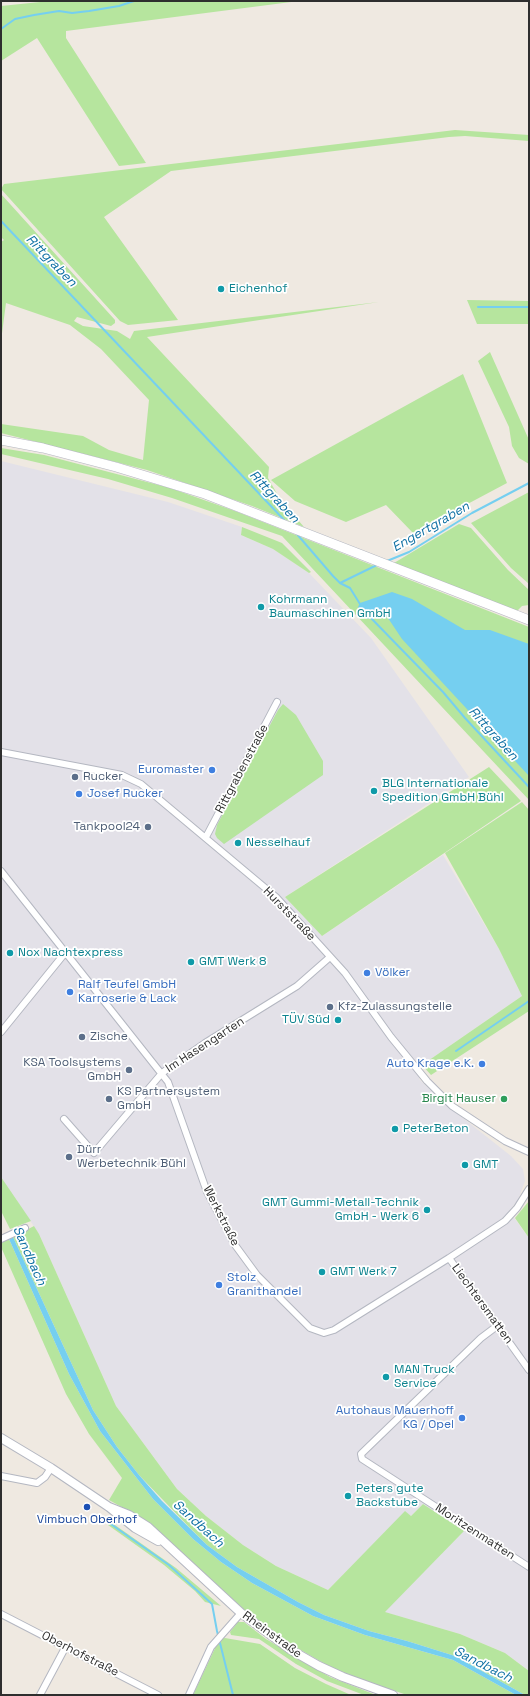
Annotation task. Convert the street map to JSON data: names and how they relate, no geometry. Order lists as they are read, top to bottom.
{
  "streets": {
    "street": [
      "Rittgrabenstraße",
      "Hurststraße",
      "Im Hasengarten",
      "Werkstraße",
      "Liechtersmatten",
      "Moritzenmatten",
      "Rheinstraße",
      "Oberhofstraße"
    ]
  },
  "crossings": [
    ["Rittgrabenstraße", "Hurststraße"],
    ["Hurststraße", "Im Hasengarten"],
    ["Im Hasengarten", "Werkstraße"],
    ["Werkstraße", "Liechtersmatten"],
    ["Liechtersmatten", "Moritzenmatten"]
  ],
  "water": ["Rittgraben", "Engertgraben", "Sandbach"],
  "places": [
    "Eichenhof",
    "Kohrmann Baumaschinen GmbH",
    "Euromaster",
    "Rucker",
    "BLG Internationale Spedition GmbH Bühl",
    "Josef Rucker",
    "Tankpool24",
    "Nesselhauf",
    "Nox Nachtexpress",
    "GMT Werk 8",
    "Völker",
    "Ralf Teufel GmbH Karroserie & Lack",
    "Kfz-Zulassungstelle",
    "TÜV Süd",
    "Zische",
    "Auto Krage e.K.",
    "KSA Toolsystems GmbH",
    "KS Partnersystem GmbH",
    "Birgit Hauser",
    "PeterBeton",
    "Dürr Werbetechnik Bühl",
    "GMT",
    "GMT Gummi-Metall-Technik GmbH - Werk 6",
    "GMT Werk 7",
    "Stolz Granithandel",
    "MAN Truck Service",
    "Autohaus Mauerhoff KG / Opel",
    "Peters gute Backstube",
    "Vimbuch Oberhof"
  ]
}
